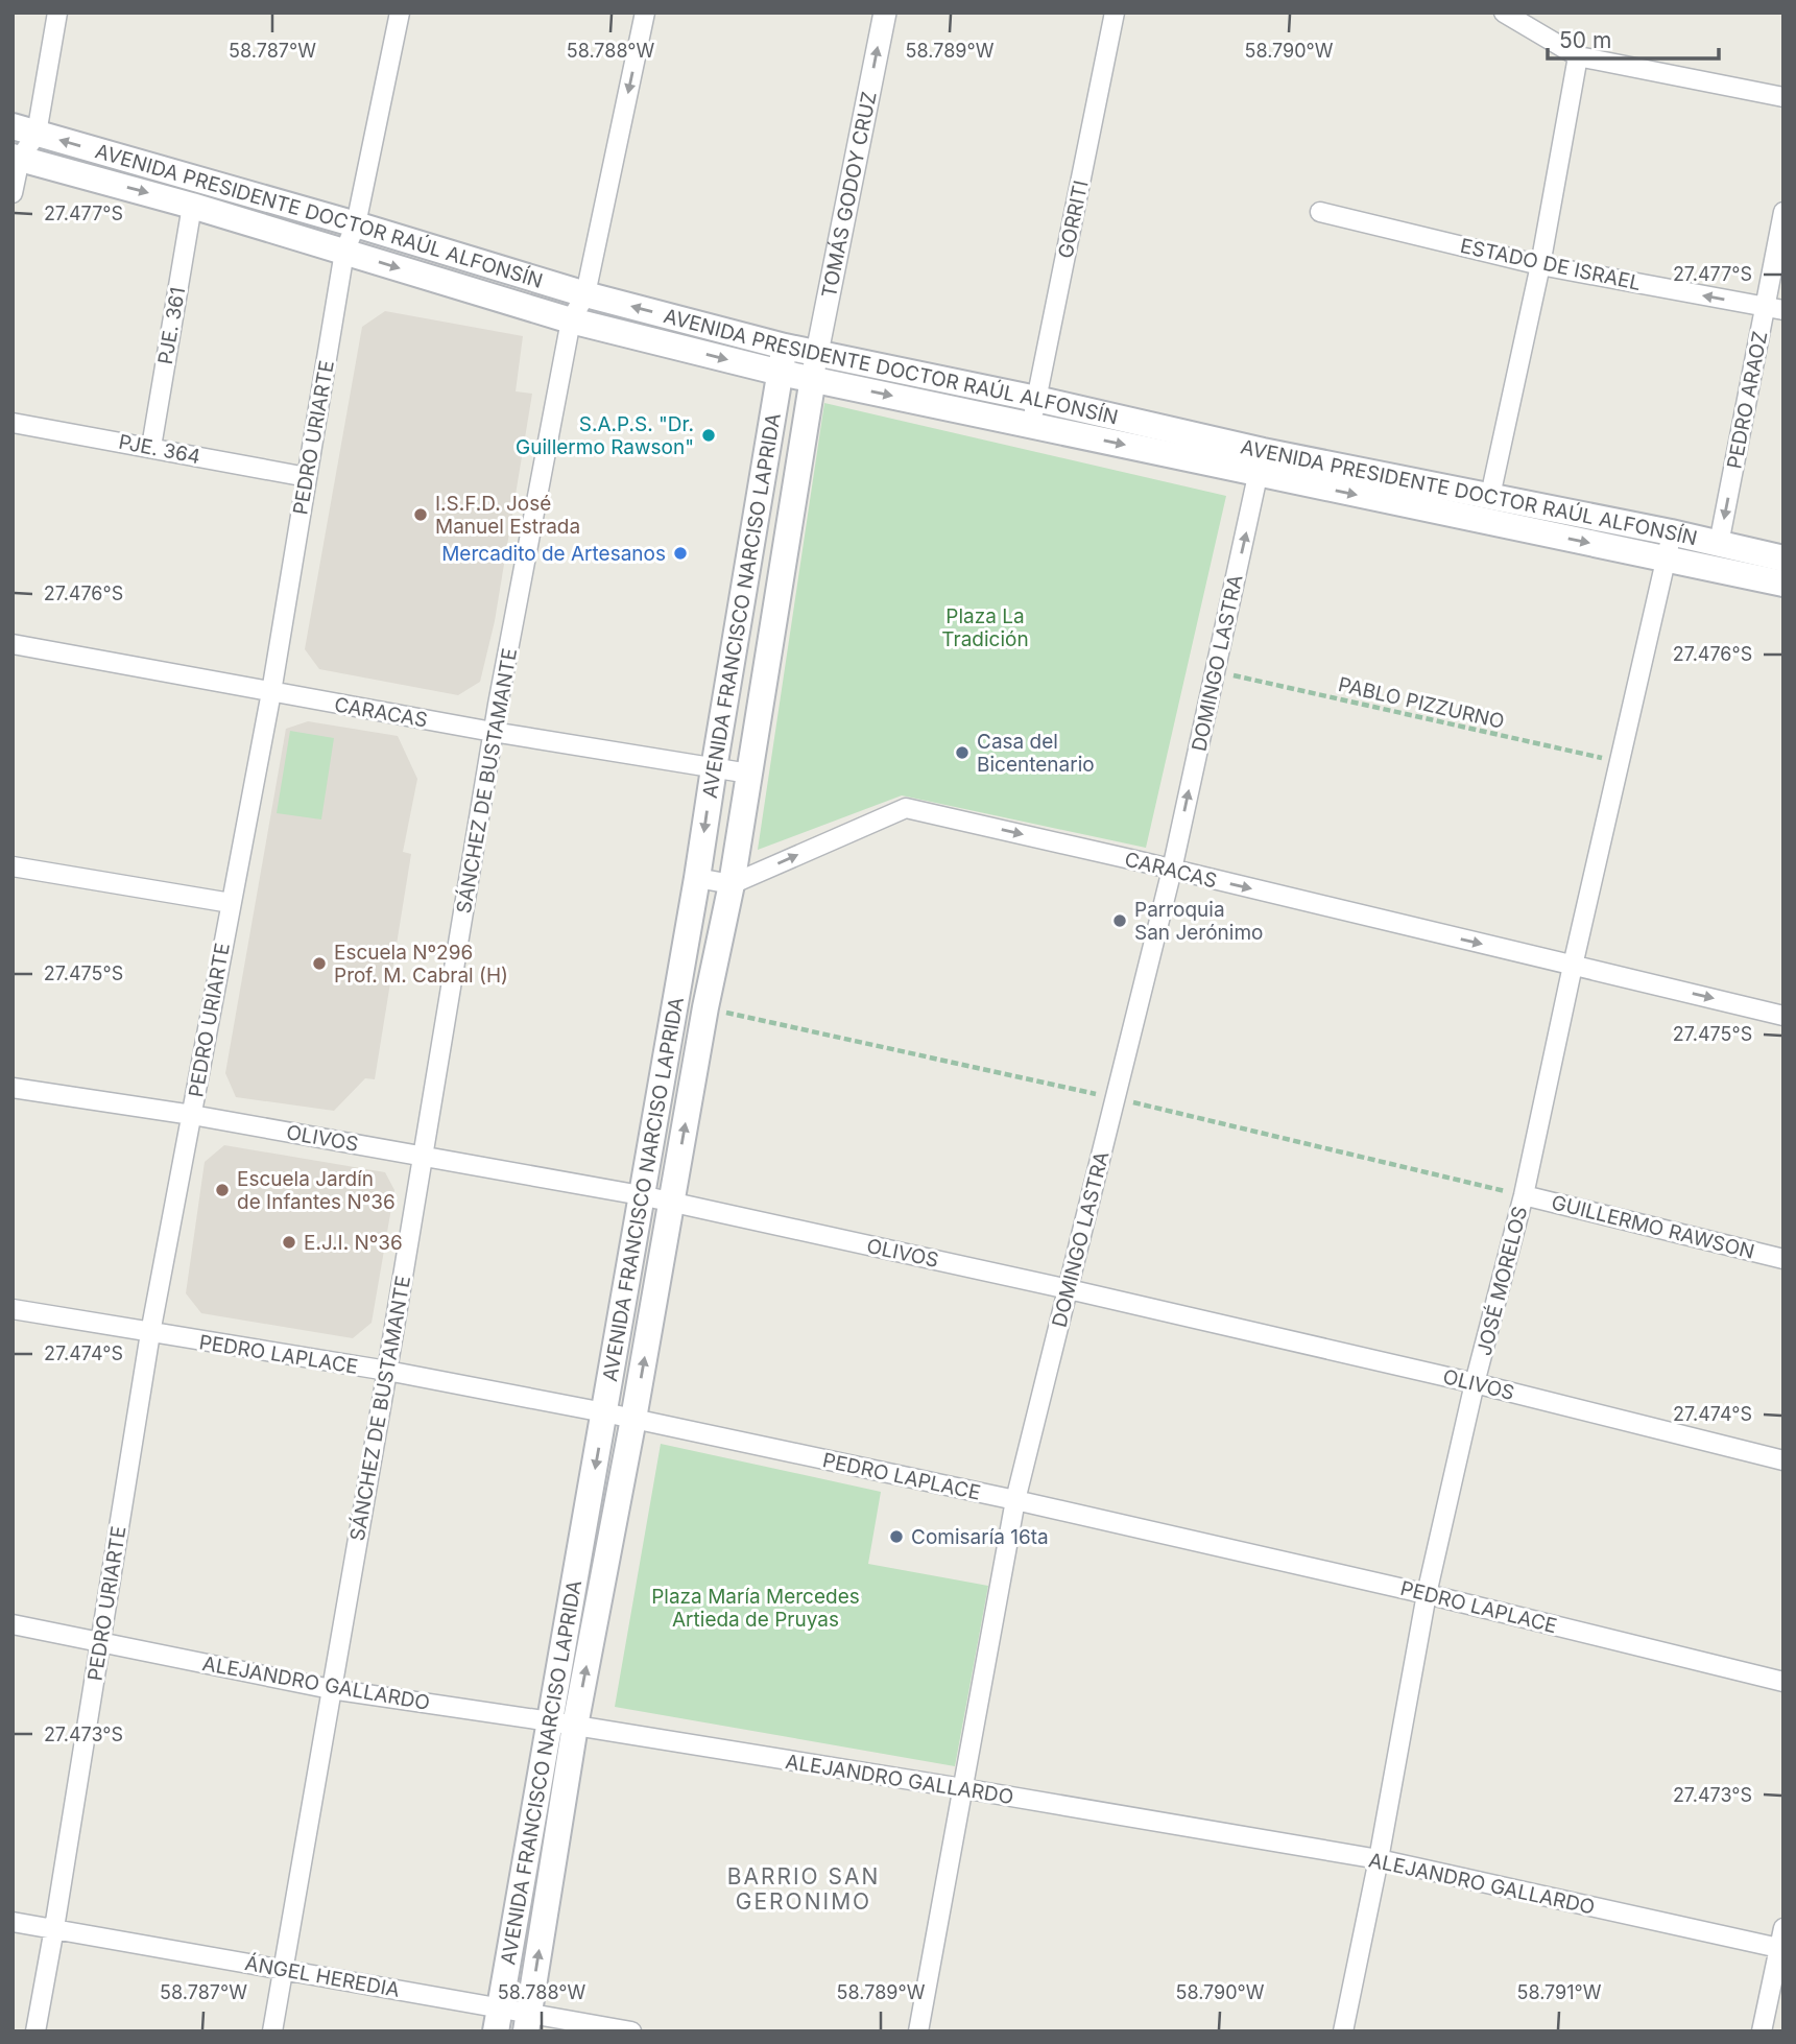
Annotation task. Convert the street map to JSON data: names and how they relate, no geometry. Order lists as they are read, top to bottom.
{
  "streets": {
    "main road": ["AVENIDA PRESIDENTE DOCTOR RAÚL ALFONSÍN", "AVENIDA FRANCISCO NARCISO LAPRIDA"],
    "street": [
      "TOMÁS GODOY CRUZ",
      "GORRITI",
      "ESTADO DE ISRAEL",
      "PJE. 361",
      "PEDRO ARAOZ",
      "PEDRO URIARTE",
      "PJE. 364",
      "DOMINGO LASTRA",
      "CARACAS",
      "SÁNCHEZ DE BUSTAMANTE",
      "OLIVOS",
      "GUILLERMO RAWSON",
      "JOSÉ MORELOS",
      "PEDRO LAPLACE",
      "ALEJANDRO GALLARDO",
      "ÁNGEL HEREDIA"
    ],
    "path": ["PABLO PIZZURNO"]
  },
  "crossings": [
    ["TOMÁS GODOY CRUZ", "AVENIDA PRESIDENTE DOCTOR RAÚL ALFONSÍN"],
    ["TOMÁS GODOY CRUZ", "AVENIDA FRANCISCO NARCISO LAPRIDA"],
    ["AVENIDA PRESIDENTE DOCTOR RAÚL ALFONSÍN", "GORRITI"],
    ["AVENIDA PRESIDENTE DOCTOR RAÚL ALFONSÍN", "PJE. 361"],
    ["AVENIDA PRESIDENTE DOCTOR RAÚL ALFONSÍN", "PEDRO ARAOZ"],
    ["AVENIDA PRESIDENTE DOCTOR RAÚL ALFONSÍN", "PEDRO URIARTE"],
    ["AVENIDA PRESIDENTE DOCTOR RAÚL ALFONSÍN", "AVENIDA FRANCISCO NARCISO LAPRIDA"],
    ["AVENIDA PRESIDENTE DOCTOR RAÚL ALFONSÍN", "DOMINGO LASTRA"],
    ["AVENIDA PRESIDENTE DOCTOR RAÚL ALFONSÍN", "SÁNCHEZ DE BUSTAMANTE"],
    ["AVENIDA PRESIDENTE DOCTOR RAÚL ALFONSÍN", "JOSÉ MORELOS"],
    ["ESTADO DE ISRAEL", "PEDRO ARAOZ"],
    ["PJE. 361", "PJE. 364"],
    ["PEDRO URIARTE", "PJE. 364"],
    ["PEDRO URIARTE", "CARACAS"],
    ["PEDRO URIARTE", "OLIVOS"],
    ["PEDRO URIARTE", "PEDRO LAPLACE"],
    ["PEDRO URIARTE", "ALEJANDRO GALLARDO"],
    ["PEDRO URIARTE", "ÁNGEL HEREDIA"],
    ["AVENIDA FRANCISCO NARCISO LAPRIDA", "CARACAS"],
    ["AVENIDA FRANCISCO NARCISO LAPRIDA", "OLIVOS"],
    ["AVENIDA FRANCISCO NARCISO LAPRIDA", "PEDRO LAPLACE"],
    ["AVENIDA FRANCISCO NARCISO LAPRIDA", "ALEJANDRO GALLARDO"],
    ["AVENIDA FRANCISCO NARCISO LAPRIDA", "ÁNGEL HEREDIA"],
    ["DOMINGO LASTRA", "PABLO PIZZURNO"],
    ["DOMINGO LASTRA", "CARACAS"],
    ["DOMINGO LASTRA", "OLIVOS"],
    ["DOMINGO LASTRA", "PEDRO LAPLACE"],
    ["DOMINGO LASTRA", "ALEJANDRO GALLARDO"],
    ["PABLO PIZZURNO", "JOSÉ MORELOS"],
    ["CARACAS", "SÁNCHEZ DE BUSTAMANTE"],
    ["CARACAS", "JOSÉ MORELOS"],
    ["SÁNCHEZ DE BUSTAMANTE", "OLIVOS"],
    ["SÁNCHEZ DE BUSTAMANTE", "PEDRO LAPLACE"],
    ["SÁNCHEZ DE BUSTAMANTE", "ALEJANDRO GALLARDO"],
    ["SÁNCHEZ DE BUSTAMANTE", "ÁNGEL HEREDIA"],
    ["OLIVOS", "JOSÉ MORELOS"],
    ["GUILLERMO RAWSON", "JOSÉ MORELOS"],
    ["JOSÉ MORELOS", "PEDRO LAPLACE"],
    ["JOSÉ MORELOS", "ALEJANDRO GALLARDO"]
  ],
  "one_way": [
    "TOMÁS GODOY CRUZ",
    "ESTADO DE ISRAEL",
    "PEDRO ARAOZ",
    "CARACAS"
  ],
  "districts": ["BARRIO SAN GERONIMO"],
  "parks": ["Plaza La Tradición", "Plaza María Mercedes Artieda de Pruyas"],
  "places": [
    "S.A.P.S. \"Dr. Guillermo Rawson\"",
    "I.S.F.D. José Manuel Estrada",
    "Mercadito de Artesanos",
    "Casa del Bicentenario",
    "Parroquia San Jerónimo",
    "Escuela Nº296 Prof. M. Cabral (H)",
    "Escuela Jardín de Infantes Nº36",
    "E.J.I. Nº36",
    "Comisaría 16ta"
  ],
  "scale_bar": "50 m",
  "coordinates": [
    "58.787°W",
    "58.788°W",
    "58.789°W",
    "58.790°W",
    "27.477°S",
    "27.476°S",
    "27.475°S",
    "27.474°S",
    "27.473°S",
    "58.791°W"
  ]
}
